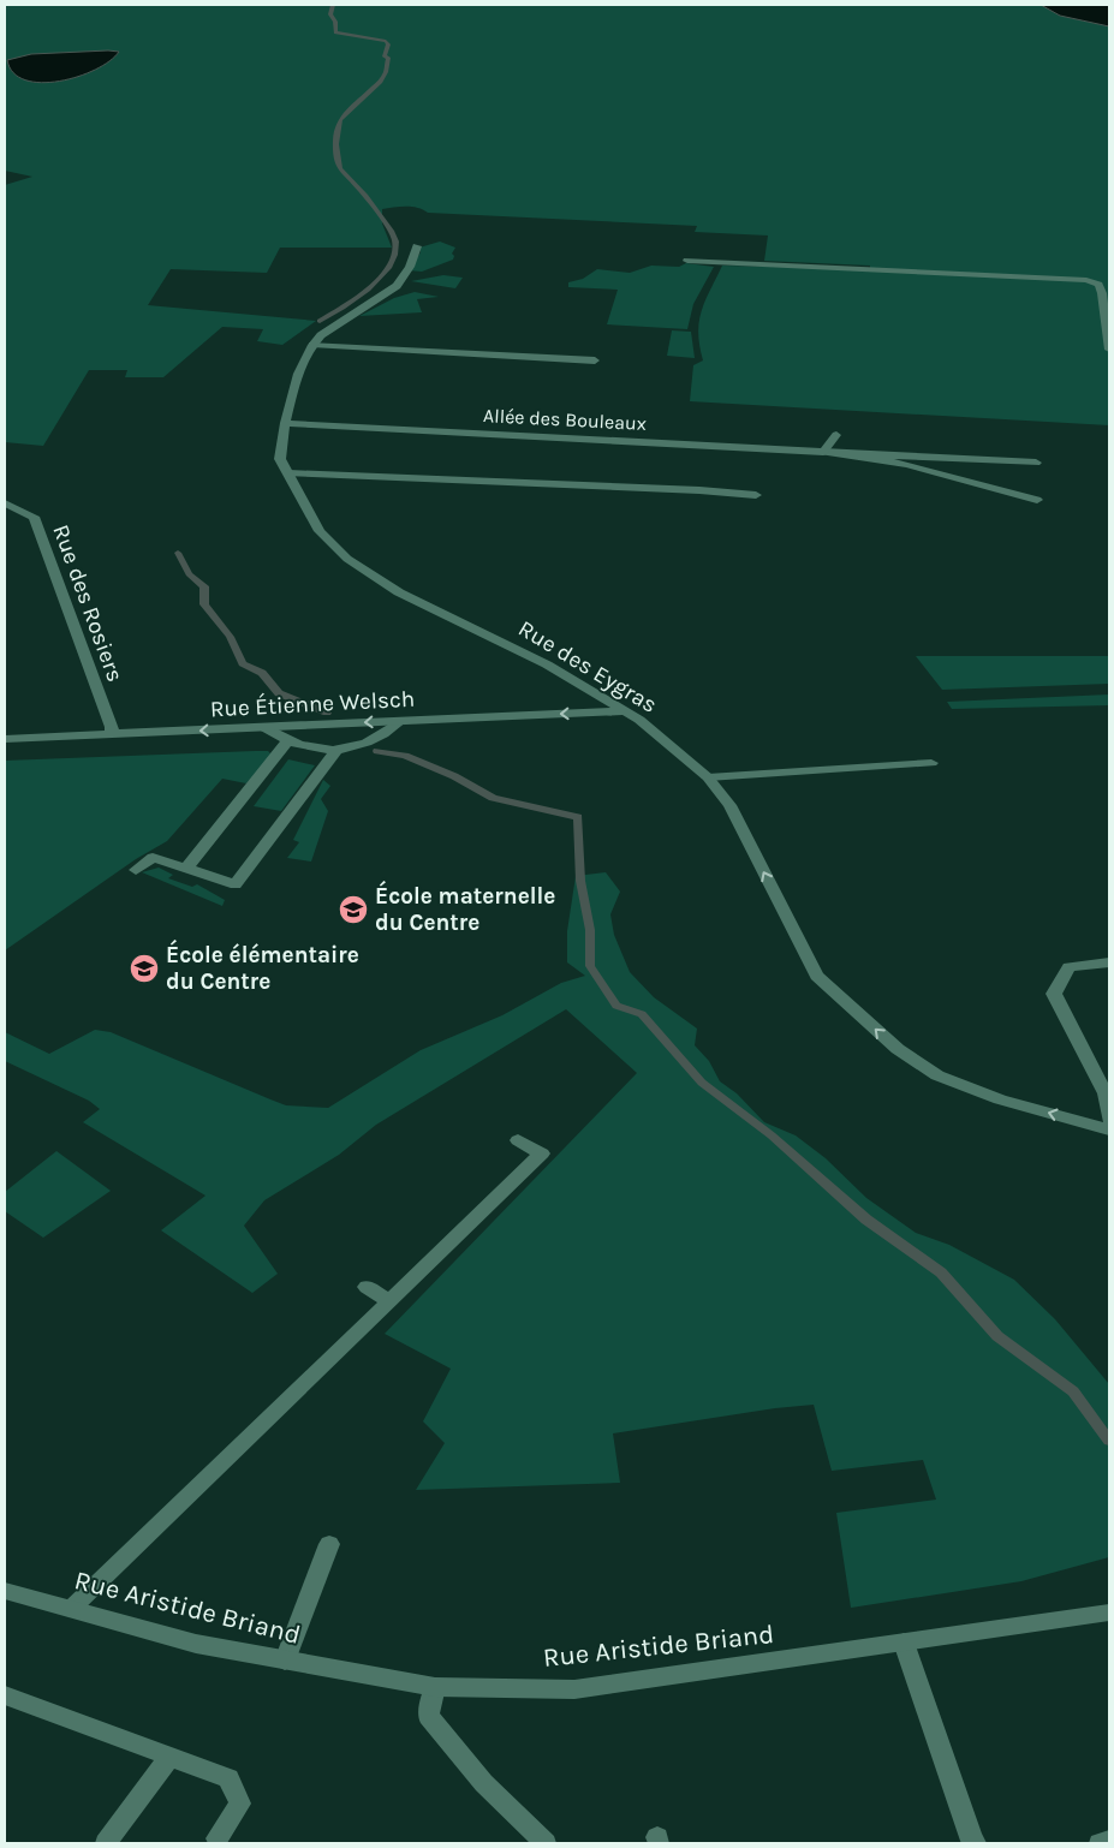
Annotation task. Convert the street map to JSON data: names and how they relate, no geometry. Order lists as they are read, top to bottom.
{
  "streets": {
    "street": [
      "Allée des Bouleaux",
      "Rue des Rosiers",
      "Rue des Eygras",
      "Rue Étienne Welsch",
      "Rue Aristide Briand"
    ]
  },
  "crossings": [
    ["Allée des Bouleaux", "Rue des Eygras"],
    ["Rue des Rosiers", "Rue Étienne Welsch"],
    ["Rue des Eygras", "Rue Étienne Welsch"]
  ],
  "one_way": ["Rue des Eygras", "Rue Étienne Welsch"],
  "places": {
    "school or university": ["École maternelle du Centre", "École élémentaire du Centre"]
  }
}
